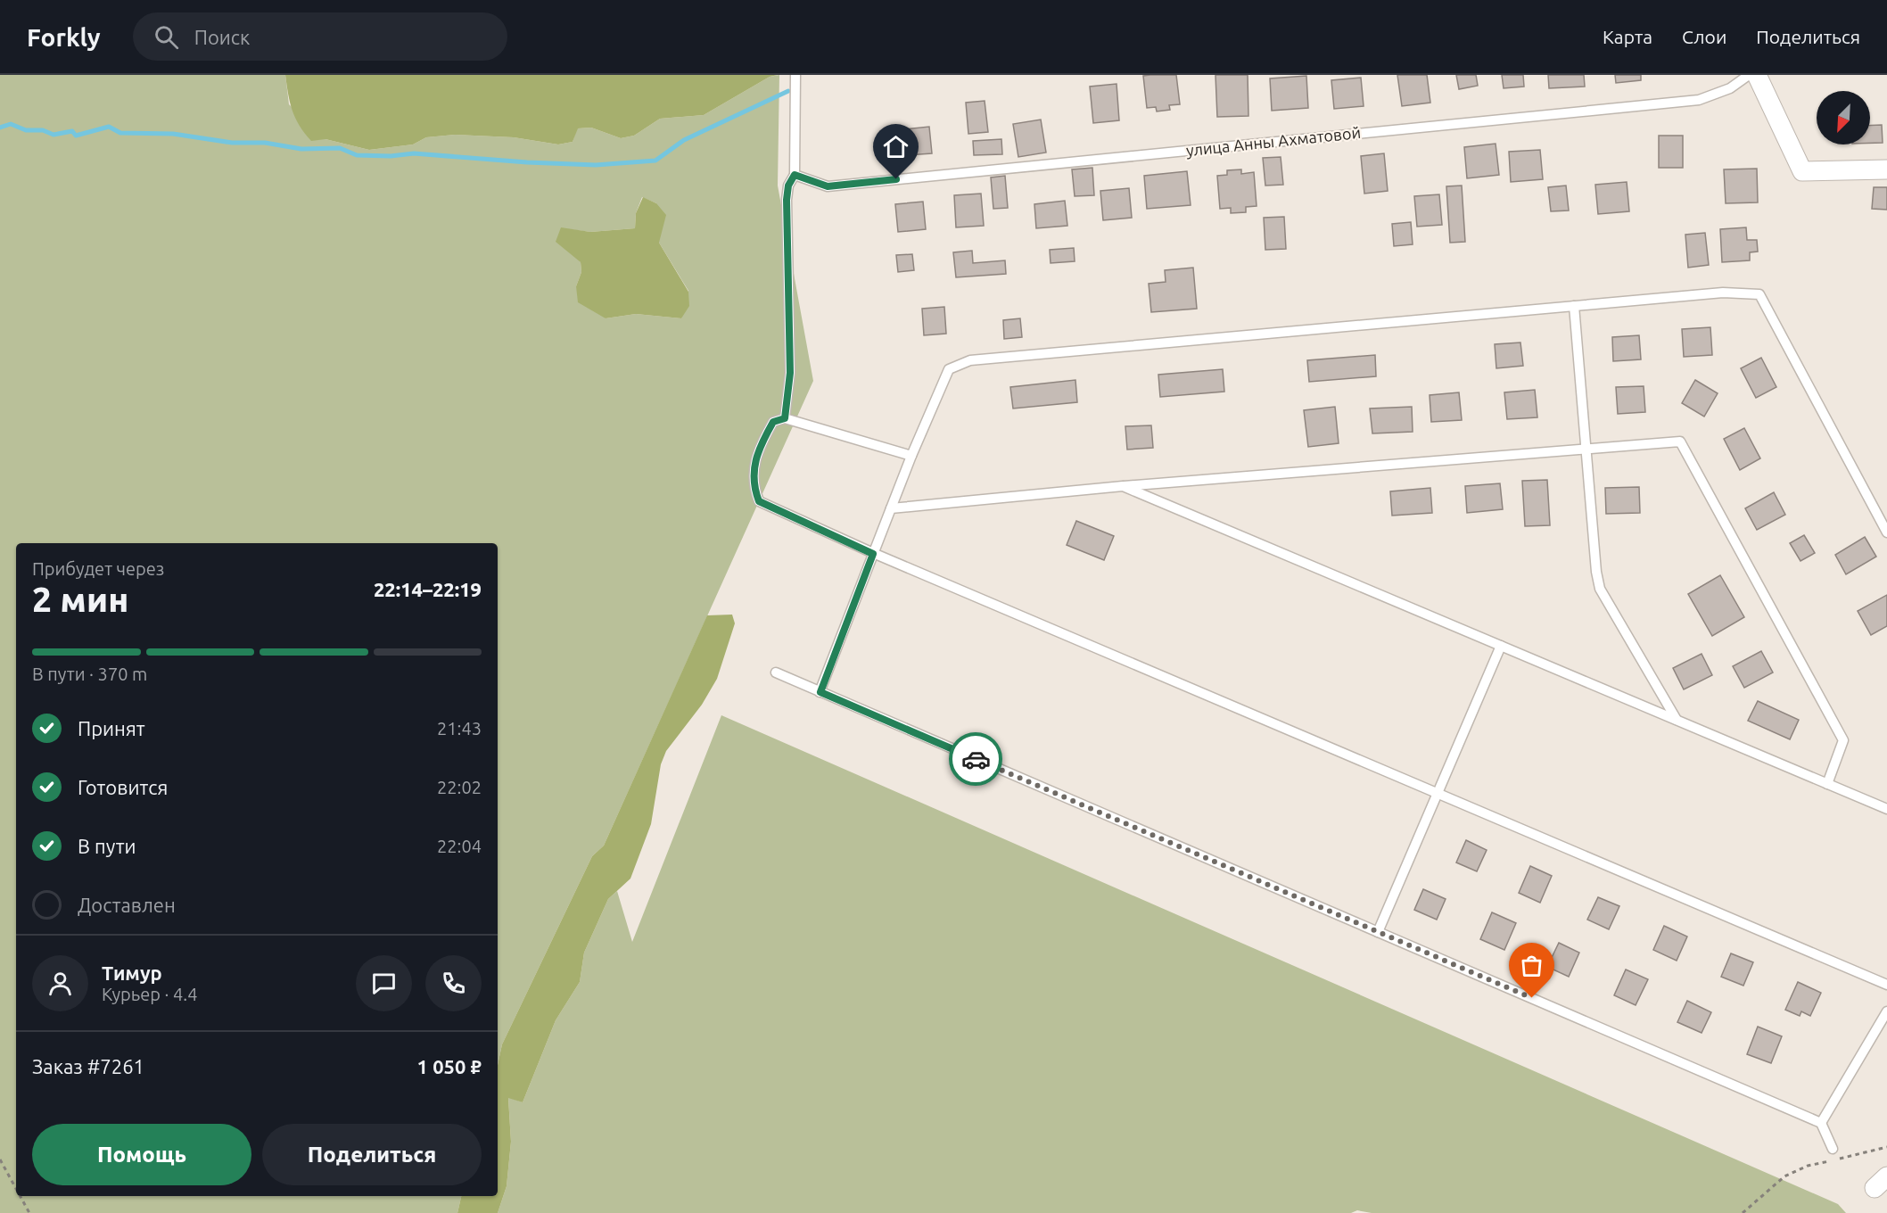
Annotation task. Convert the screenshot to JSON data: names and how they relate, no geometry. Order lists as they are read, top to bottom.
{
  "streets": {
    "lane": ["улица Анны Ахматовой"]
  },
  "north": "bottom left",
  "page": {
    "header": "Forkly",
    "search": "Поиск",
    "nav": ["Карта", "Слои", "Поделиться"],
    "heading": ["2 мин", "Прибудет через", "22:14–22:19"],
    "panel": [
      "Тимур",
      "Курьер · 4.4",
      "Заказ #7261",
      "1 050 ₽"
    ],
    "bar": "В пути · 370 m",
    "list": [
      ["Принят", "21:43"],
      ["Готовится", "22:02"],
      ["В пути", "22:04"],
      "Доставлен"
    ],
    "buttons": ["Помощь", "Поделиться"]
  }
}
